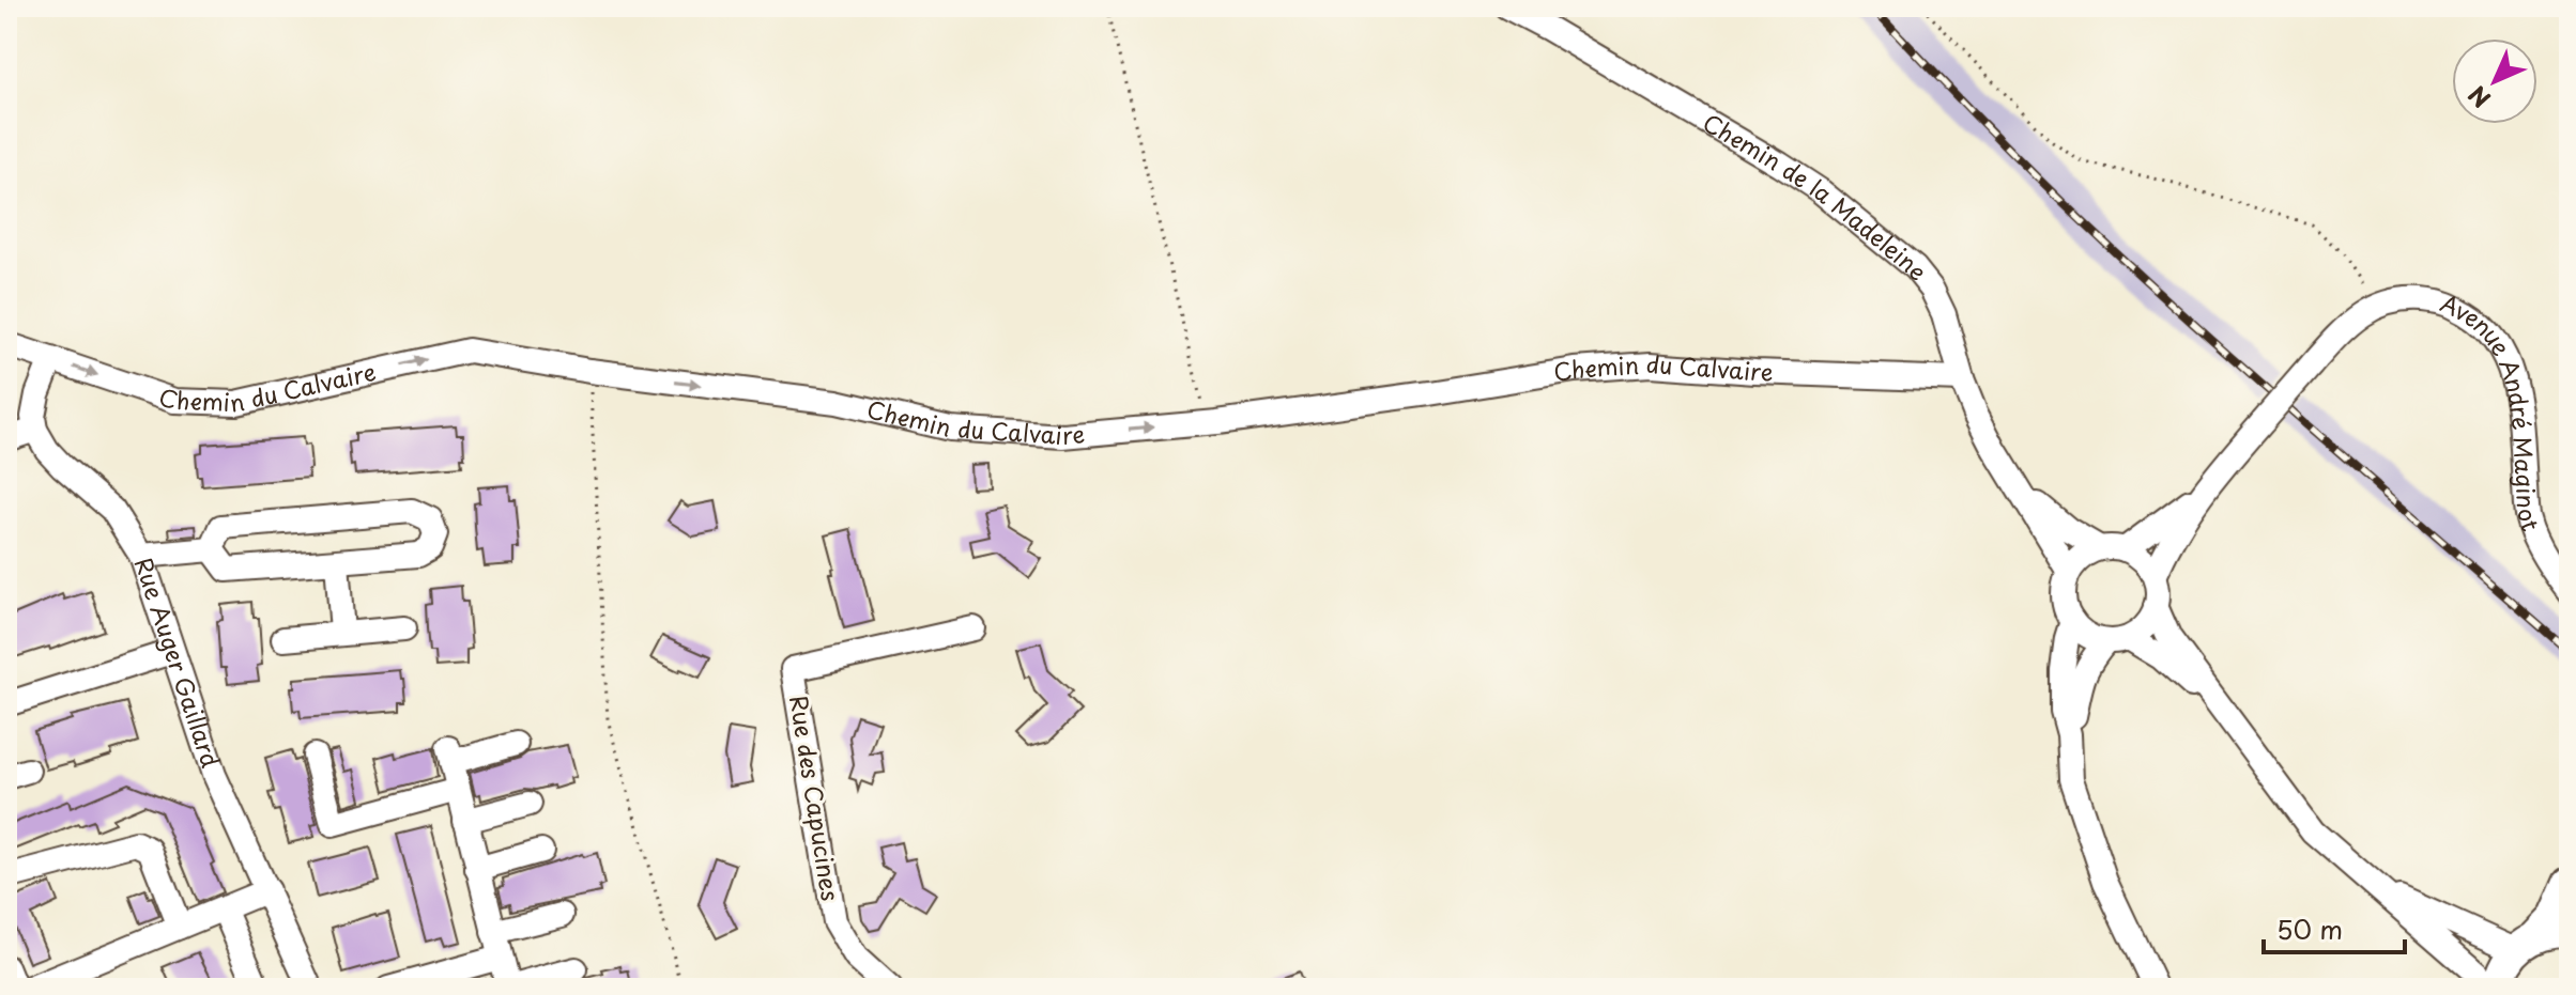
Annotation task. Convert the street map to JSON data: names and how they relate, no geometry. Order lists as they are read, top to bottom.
{
  "streets": {
    "street": [
      "Chemin de la Madeleine",
      "Chemin du Calvaire",
      "Avenue André Maginot",
      "Rue Auger Gaillard",
      "Rue des Capucines"
    ]
  },
  "crossings": [
    ["Chemin de la Madeleine", "Chemin du Calvaire"]
  ],
  "one_way": ["Chemin du Calvaire"],
  "scale_bar": "50 m",
  "north": "bottom left"
}
